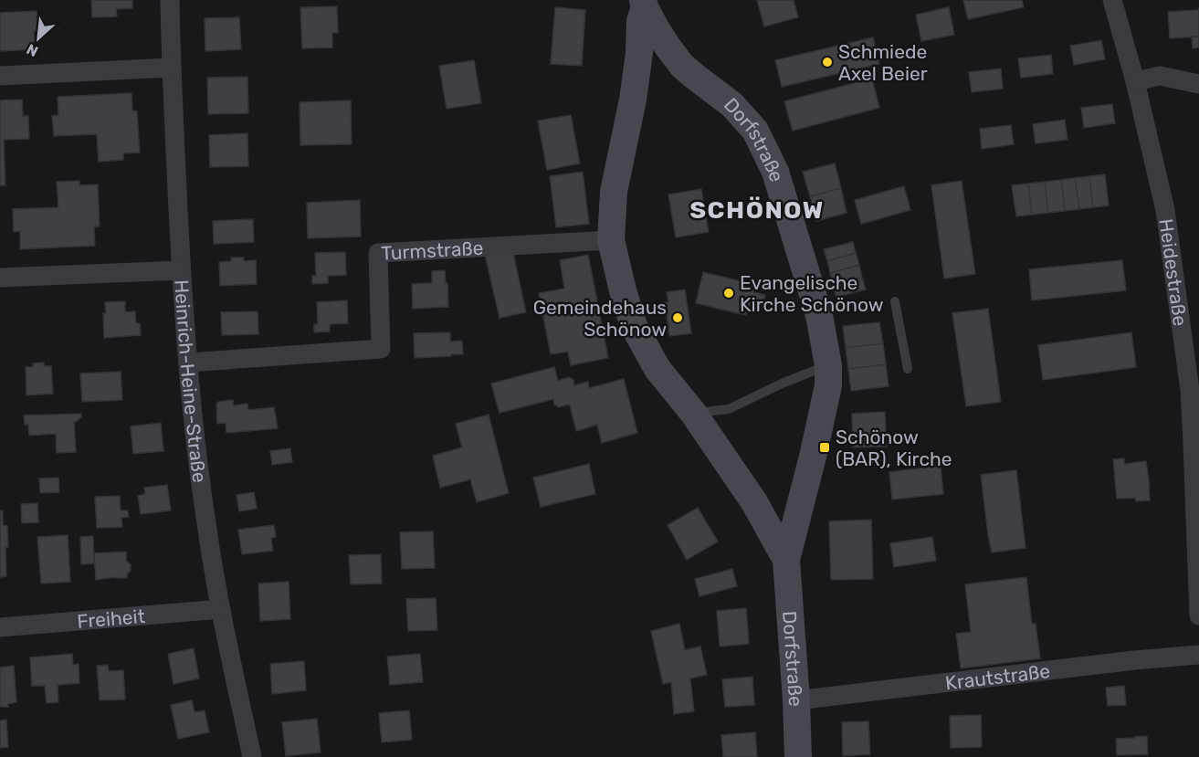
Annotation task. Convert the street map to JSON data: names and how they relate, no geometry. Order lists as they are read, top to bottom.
{
  "streets": {
    "main road": ["Dorfstraße"],
    "street": [
      "Turmstraße",
      "Heidestraße",
      "Heinrich-Heine-Straße",
      "Freiheit",
      "Krautstraße"
    ]
  },
  "crossings": [
    ["Dorfstraße", "Turmstraße"],
    ["Dorfstraße", "Krautstraße"],
    ["Turmstraße", "Heinrich-Heine-Straße"],
    ["Heinrich-Heine-Straße", "Freiheit"]
  ],
  "districts": ["SCHÖNOW"],
  "places": {
    "other": ["Schmiede Axel Beier", "Evangelische Kirche Schönow", "Gemeindehaus Schönow"],
    "transit": ["Schönow (BAR), Kirche"]
  },
  "north": "bottom left"
}
